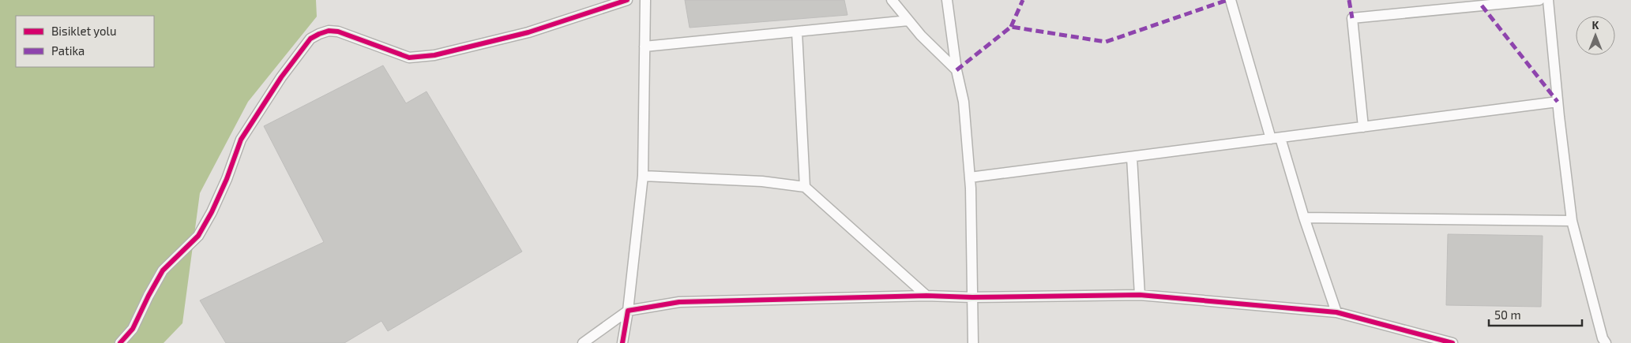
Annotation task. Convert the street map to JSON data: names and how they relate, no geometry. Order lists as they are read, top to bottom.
{
  "legend": ["Bisiklet yolu", "Patika"],
  "scale_bar": "50 m",
  "north": "top"
}
